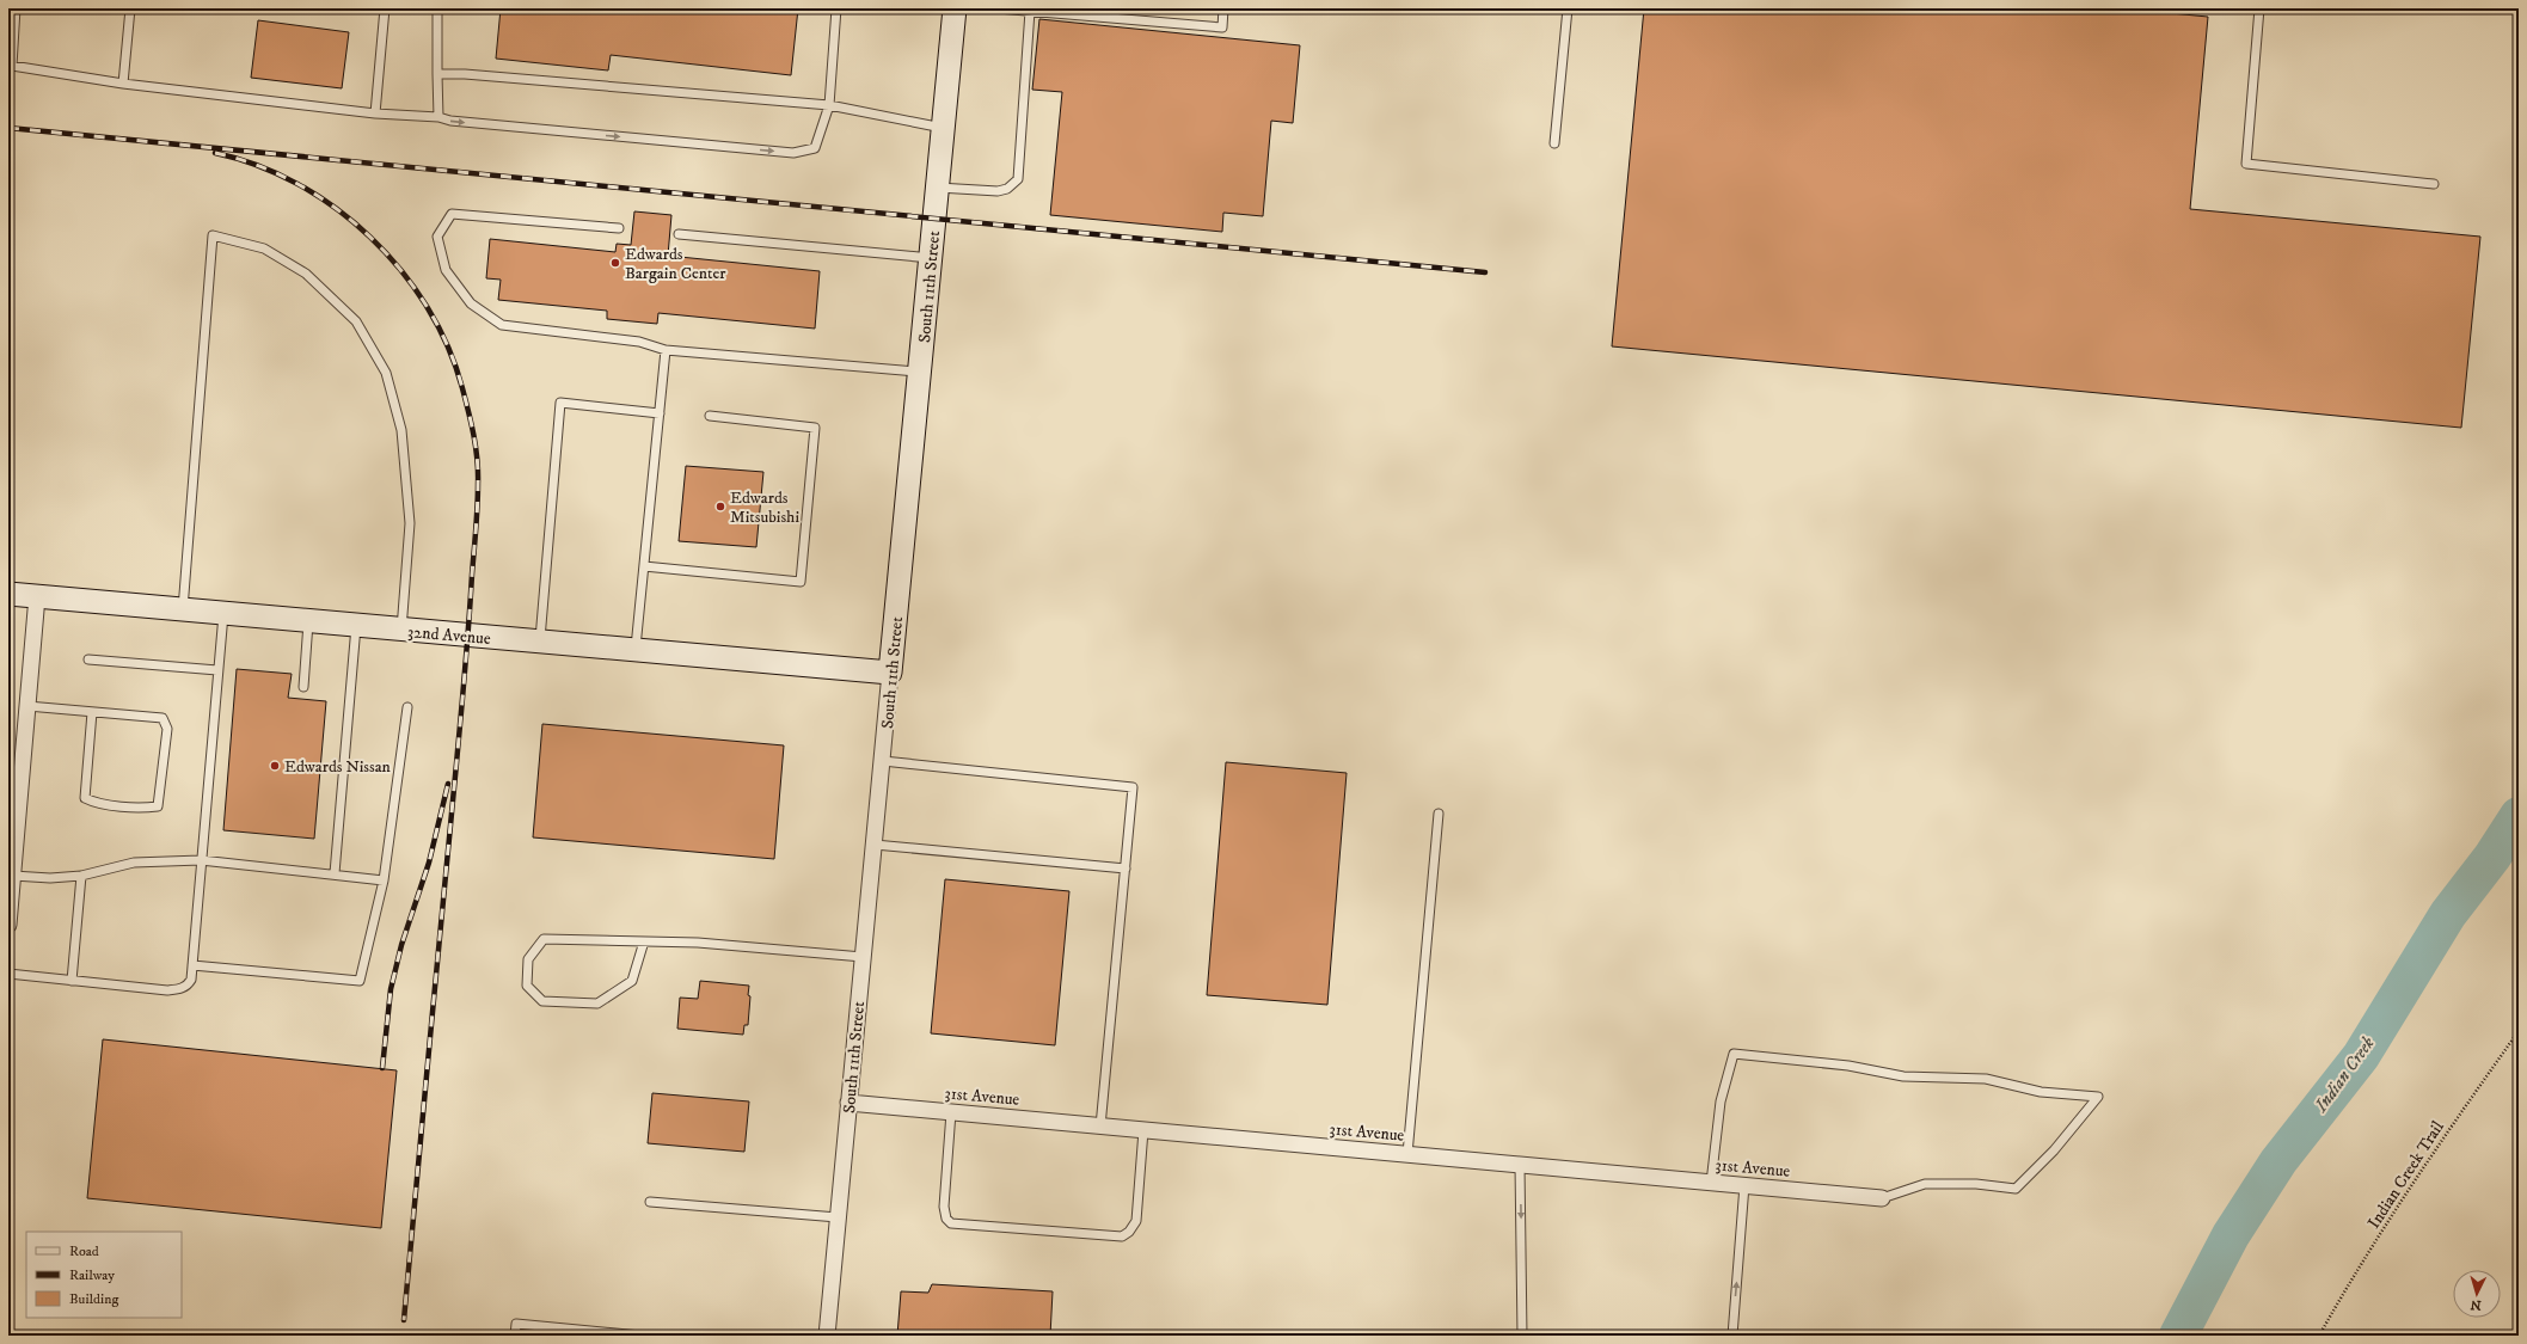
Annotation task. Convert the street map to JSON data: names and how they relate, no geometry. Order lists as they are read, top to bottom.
{
  "streets": {
    "street": ["South 11th Street", "32nd Avenue", "31st Avenue"],
    "path": ["Indian Creek Trail"]
  },
  "crossings": [
    ["South 11th Street", "32nd Avenue"],
    ["South 11th Street", "31st Avenue"]
  ],
  "water": ["Indian Creek"],
  "places": ["Edwards Bargain Center", "Edwards Mitsubishi", "Edwards Nissan"],
  "legend": ["Road", "Railway", "Building"],
  "north": "bottom"
}
